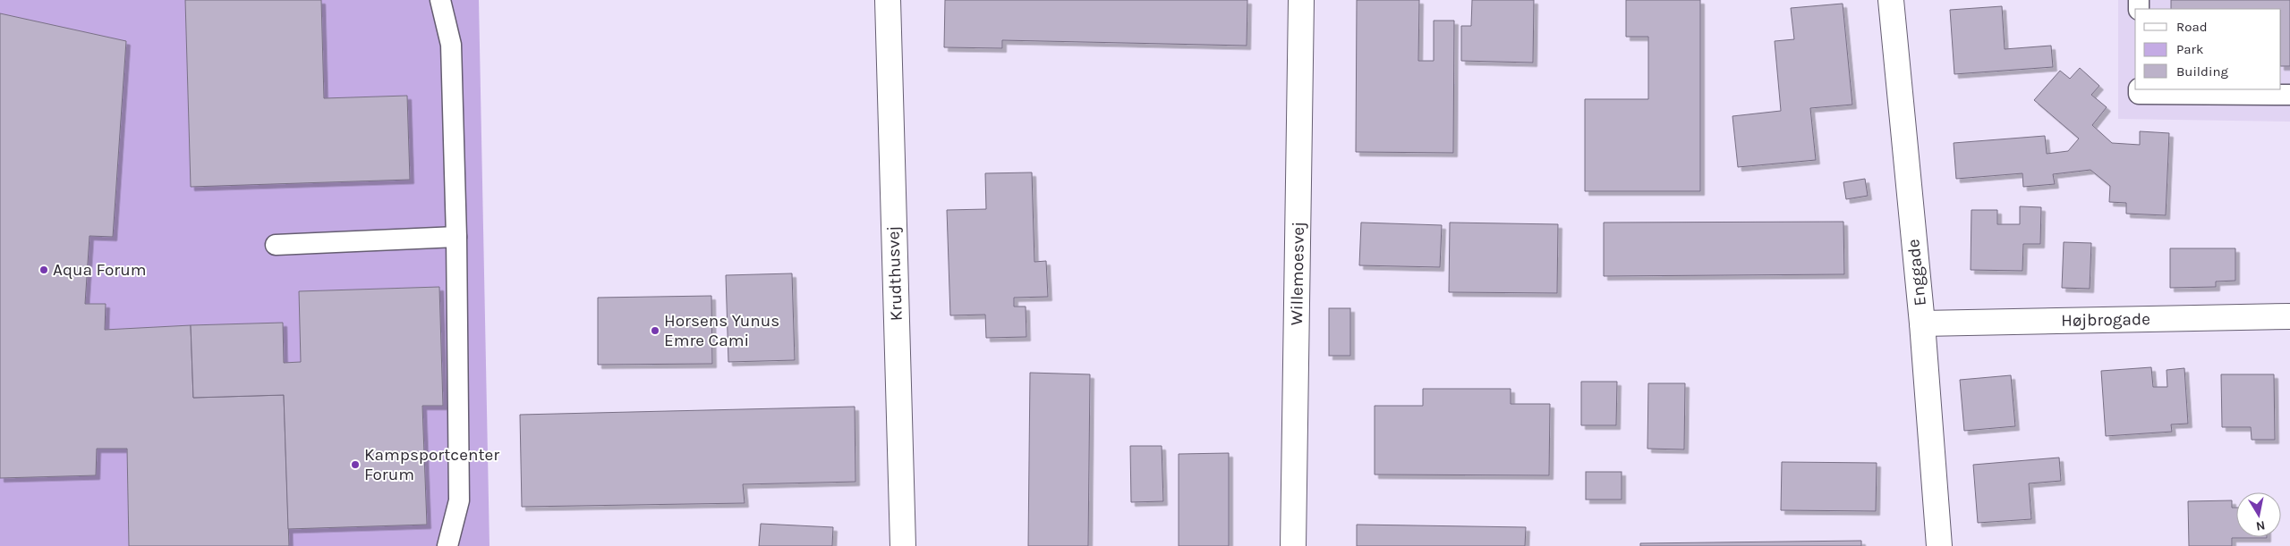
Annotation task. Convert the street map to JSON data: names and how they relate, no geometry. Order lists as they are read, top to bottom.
{
  "streets": {
    "street": [
      "Enggade",
      "Krudthusvej",
      "Willemoesvej",
      "Højbrogade"
    ]
  },
  "crossings": [
    ["Enggade", "Højbrogade"]
  ],
  "places": ["Aqua Forum", "Horsens Yunus Emre Cami", "Kampsportcenter Forum"],
  "legend": ["Road", "Park", "Building"],
  "north": "bottom"
}
